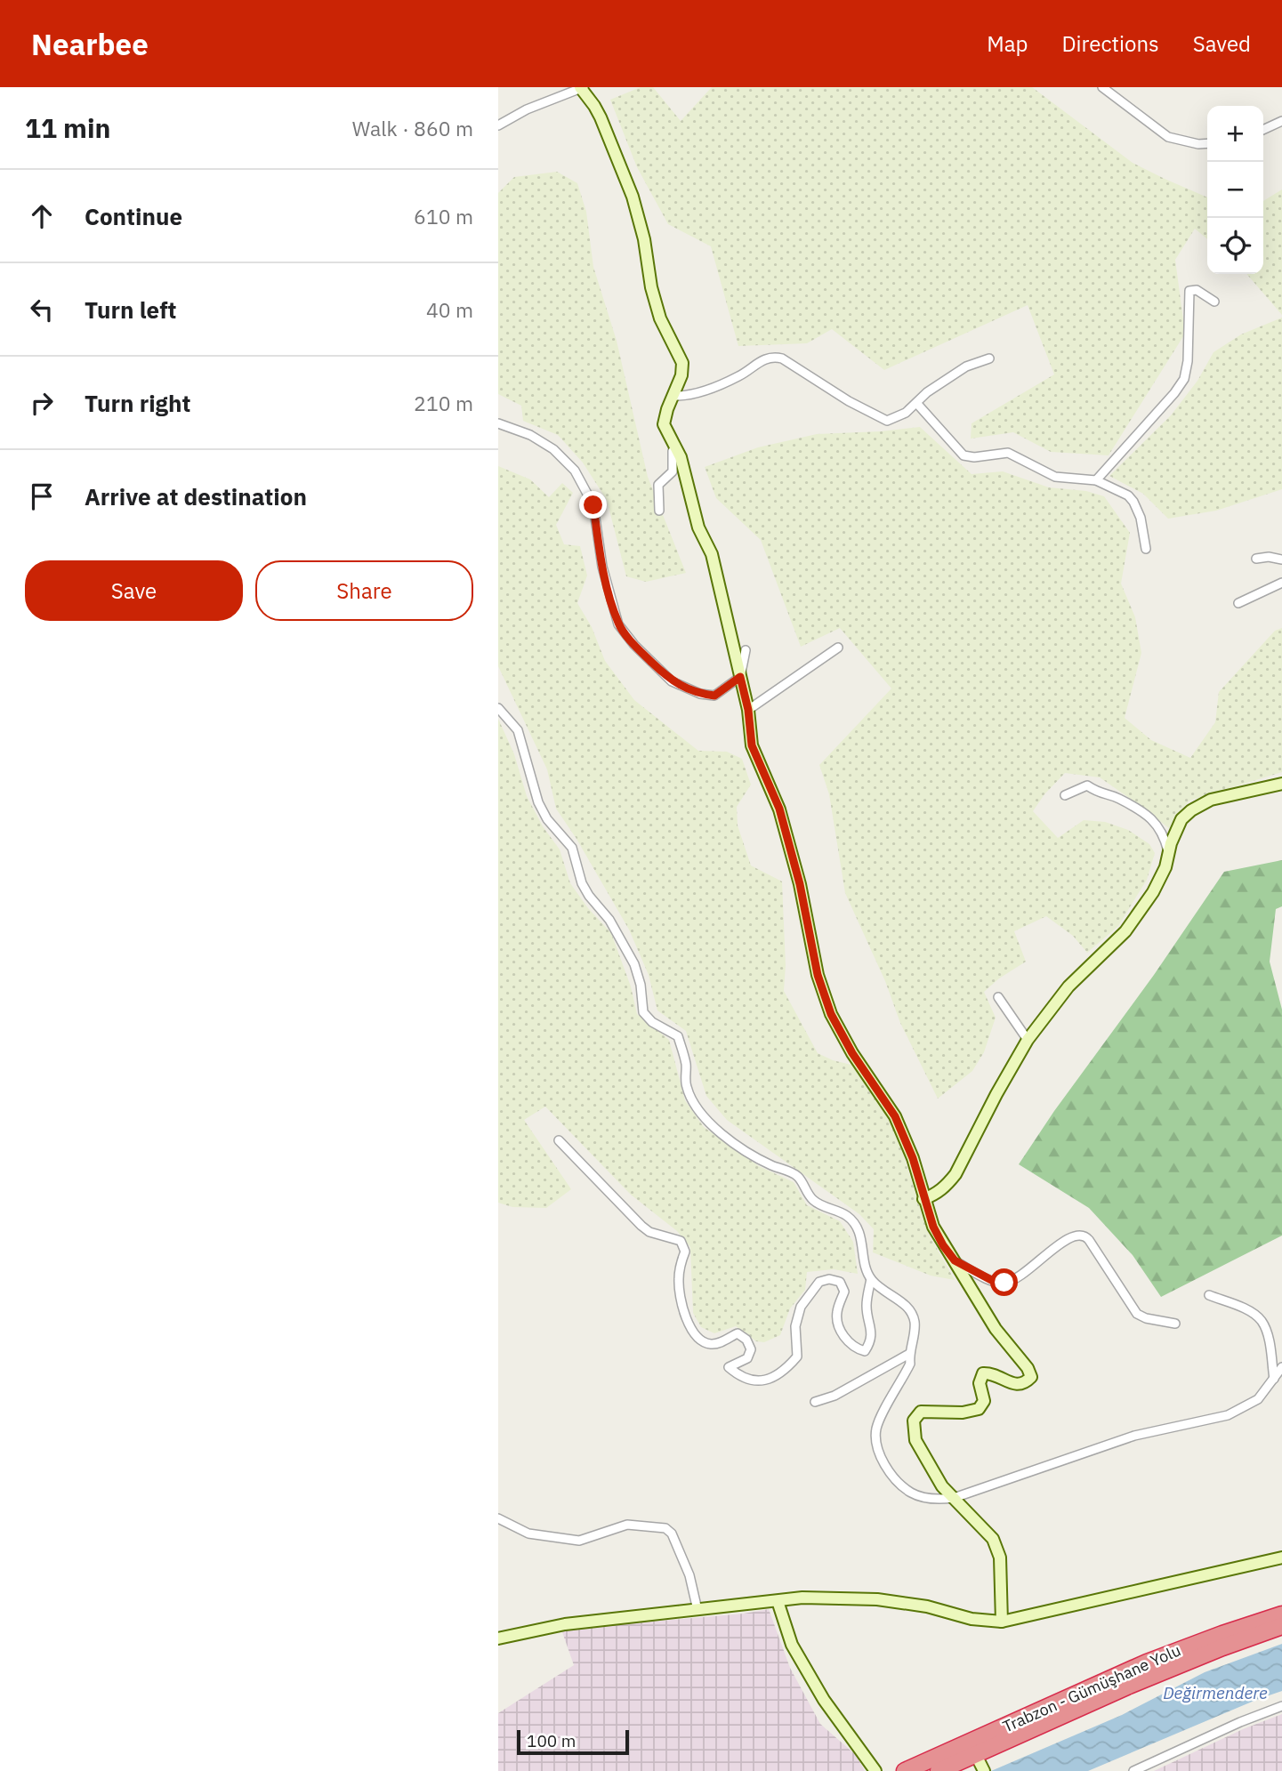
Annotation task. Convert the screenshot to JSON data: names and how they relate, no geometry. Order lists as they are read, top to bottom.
{
  "streets": {
    "highway": ["Trabzon - Gümüşhane Yolu"]
  },
  "water": ["Değirmendere"],
  "scale_bar": "100 m",
  "page": {
    "header": "Nearbee",
    "nav": ["Map", "Directions", "Saved"],
    "heading": ["11 min", "Walk · 860 m"],
    "map_buttons": ["+", "−"],
    "list": [
      ["Continue", "610 m"],
      ["Turn left", "40 m"],
      ["Turn right", "210 m"],
      "Arrive at destination"
    ],
    "buttons": ["Save", "Share"],
    "scale": "100 m"
  }
}
